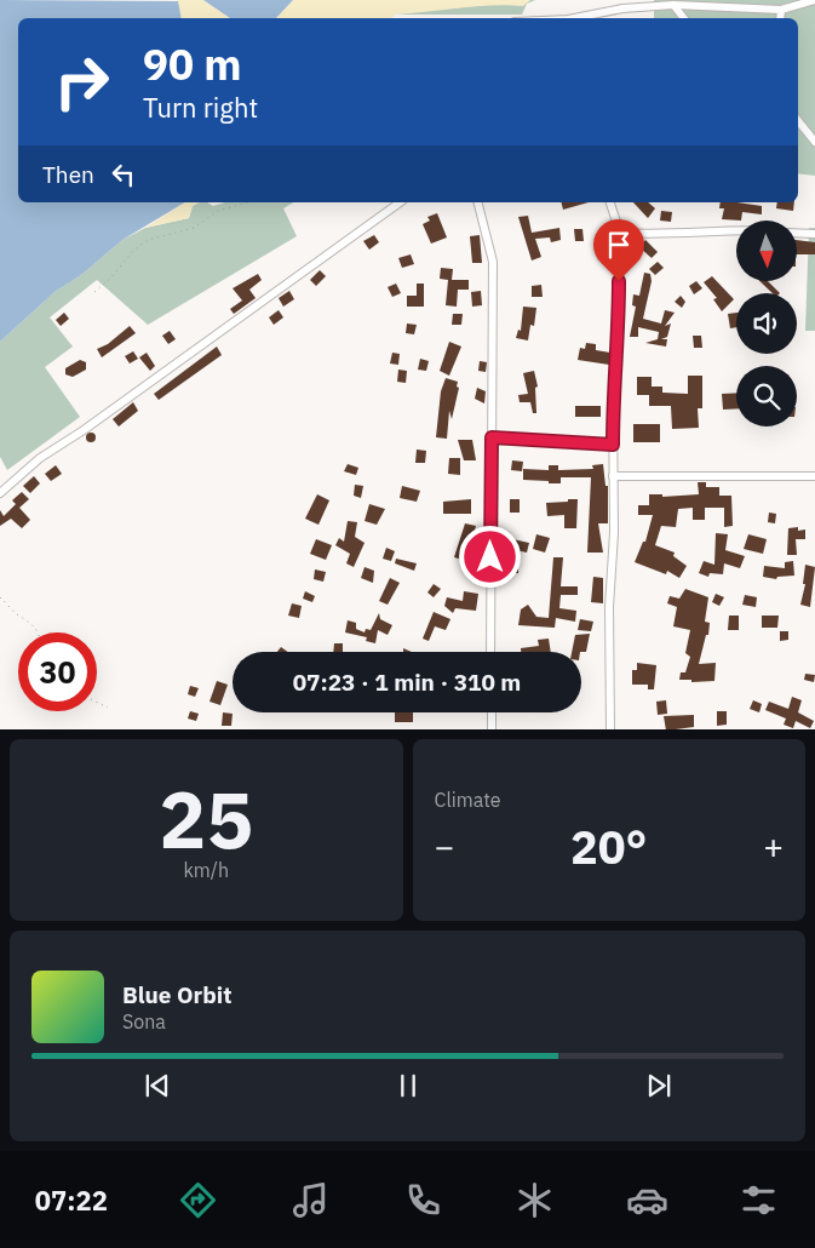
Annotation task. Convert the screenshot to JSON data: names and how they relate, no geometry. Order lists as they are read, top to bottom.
{
  "north": "bottom",
  "page": {
    "turn": ["90 m", "Turn right"],
    "then": "Then",
    "limit": "30",
    "trip": "07:23 · 1 min · 310 m",
    "tile": [
      ["25", "km/h"],
      "Climate"
    ],
    "heat": ["−", "20°", "+"],
    "song": ["Blue Orbit", "Sona"],
    "tabs": "07:22"
  }
}
